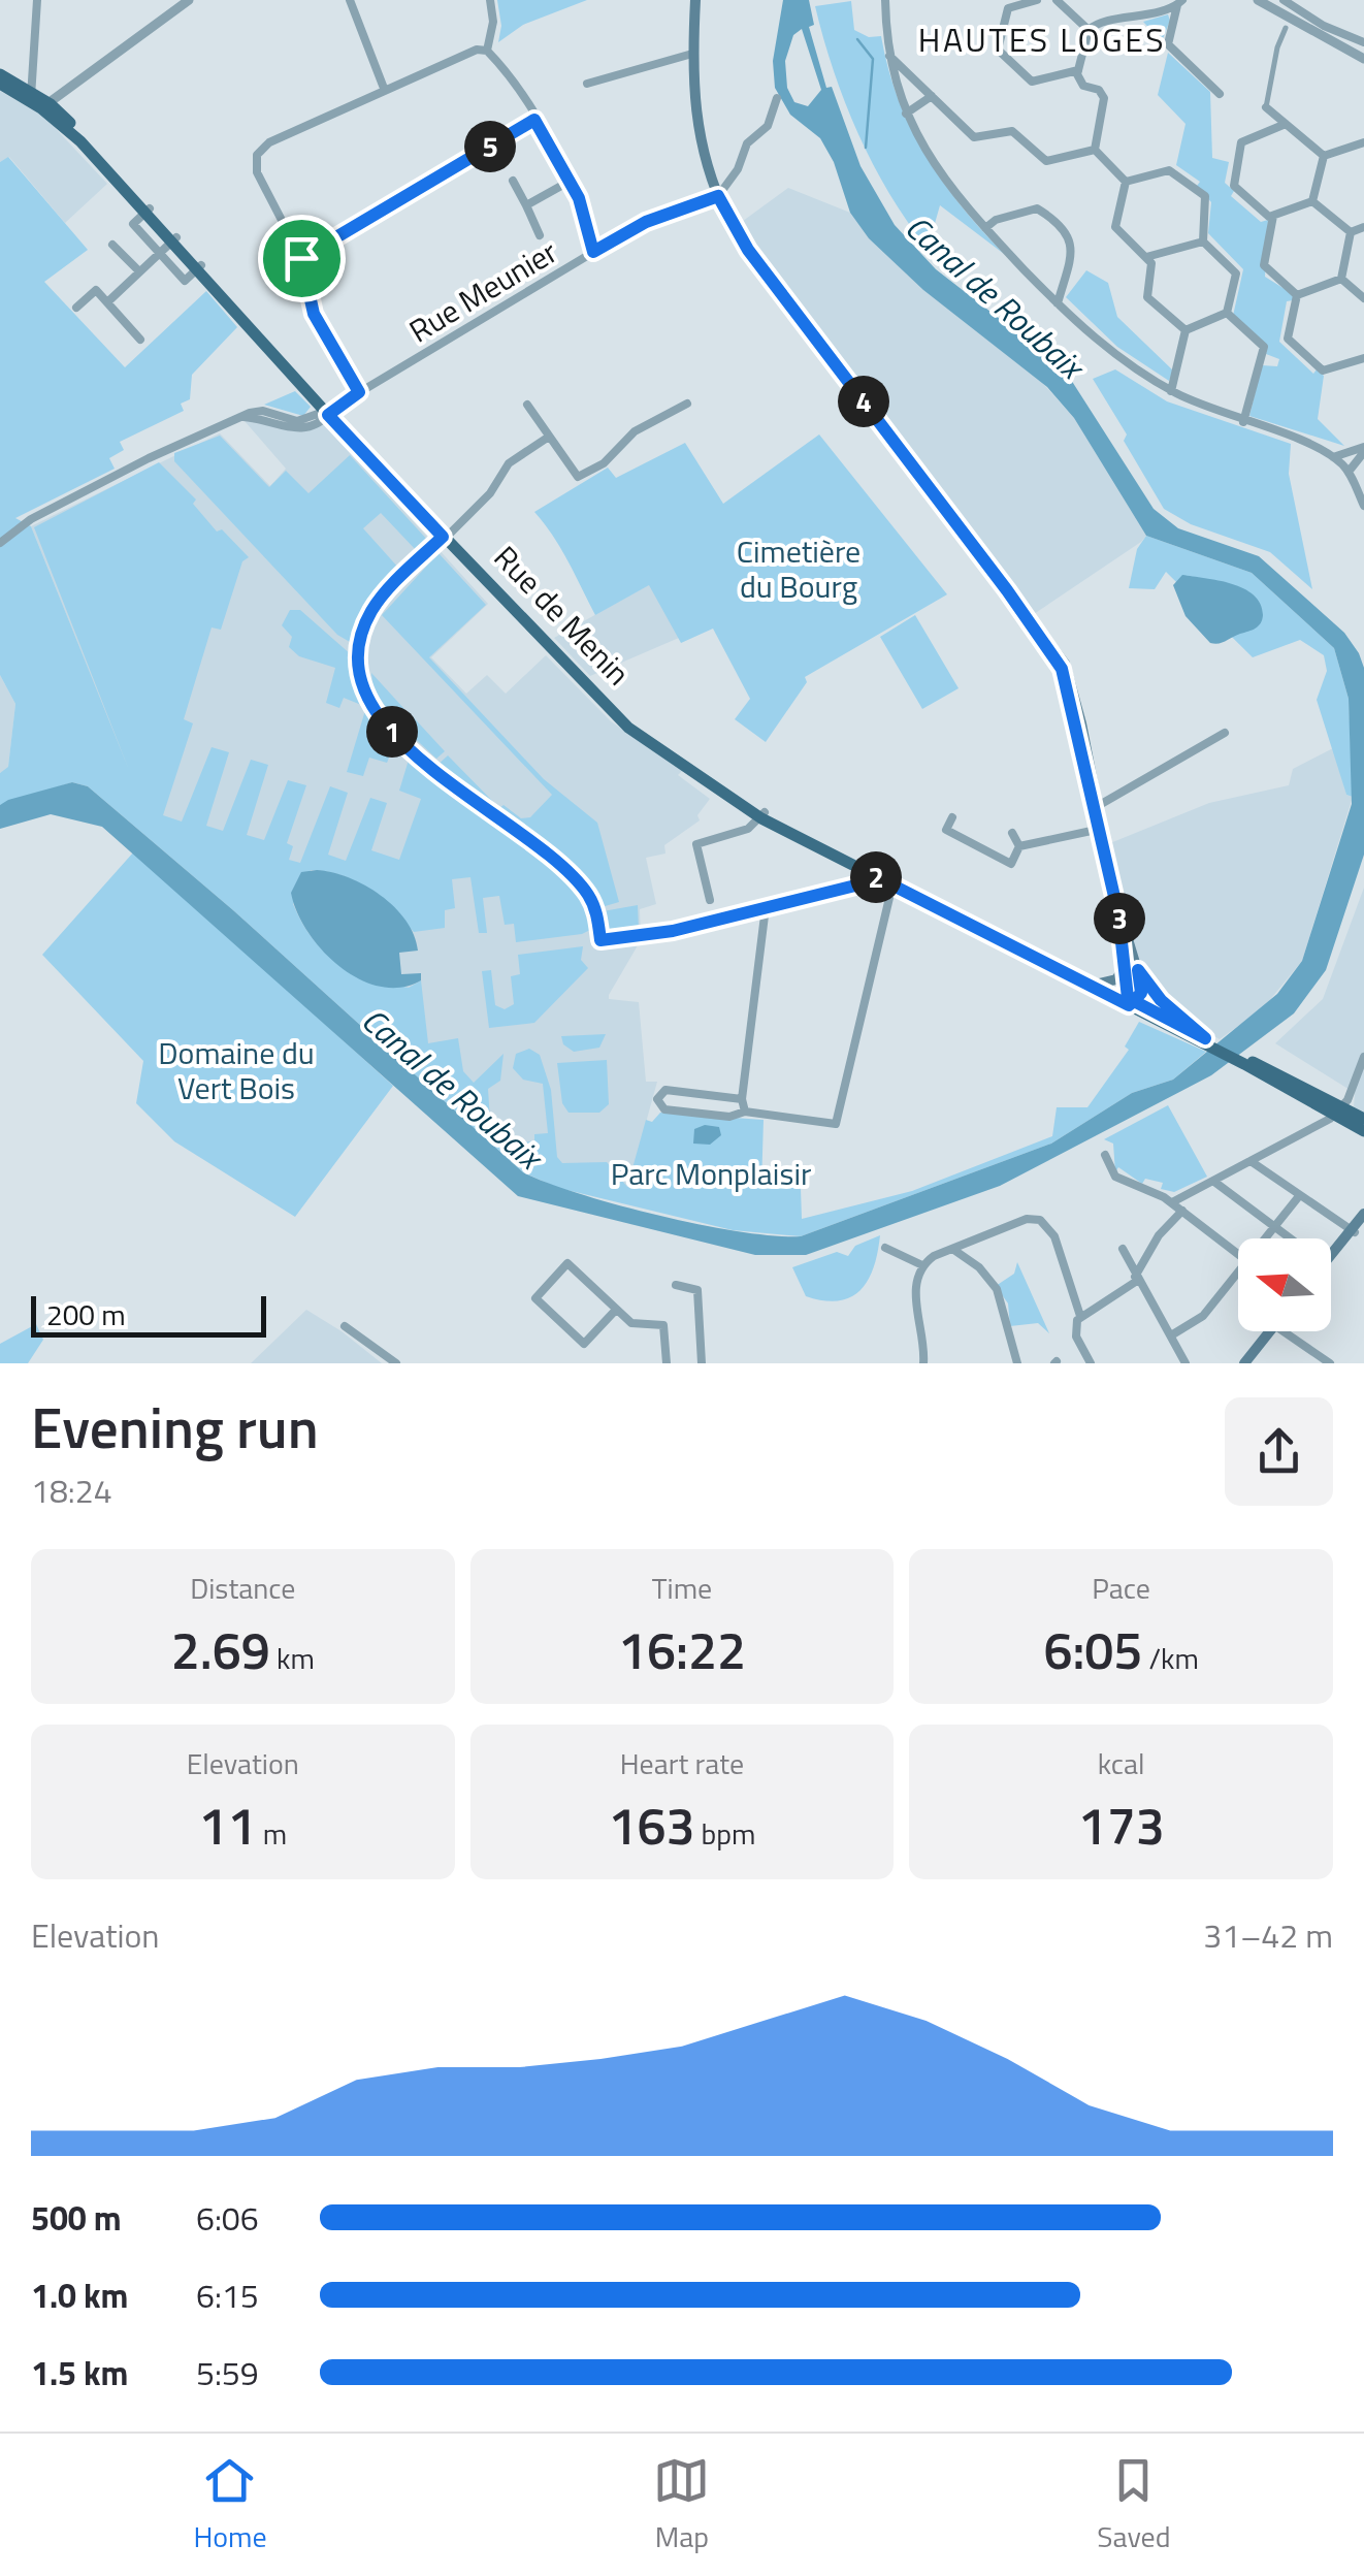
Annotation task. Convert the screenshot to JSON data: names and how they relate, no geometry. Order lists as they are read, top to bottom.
{
  "streets": {
    "main road": ["Rue de Menin"],
    "street": ["Rue Meunier"]
  },
  "crossings": [
    ["Rue Meunier", "Rue de Menin"]
  ],
  "districts": ["HAUTES LOGES"],
  "water": ["Canal de Roubaix"],
  "parks": ["Cimetière du Bourg", "Domaine du Vert Bois", "Parc Monplaisir"],
  "scale_bar": "200 m",
  "north": "left",
  "page": {
    "pins": [
      "5",
      "4",
      "1",
      "2",
      "3"
    ],
    "scale": "200 m",
    "heading": ["Evening run", "18:24"],
    "stats": [
      ["Distance", "2.69 km"],
      ["Time", "16:22"],
      ["Pace", "6:05 /km"],
      ["Elevation", "11 m"],
      ["Heart rate", "163 bpm"],
      ["kcal", "173"]
    ],
    "chart": ["Elevation", "31–42 m"],
    "list": [
      {
        "name": "500 m",
        "note": "6:06"
      },
      {
        "name": "1.0 km",
        "note": "6:15"
      },
      {
        "name": "1.5 km",
        "note": "5:59"
      }
    ],
    "tabs": ["Home", "Map", "Saved"]
  }
}
